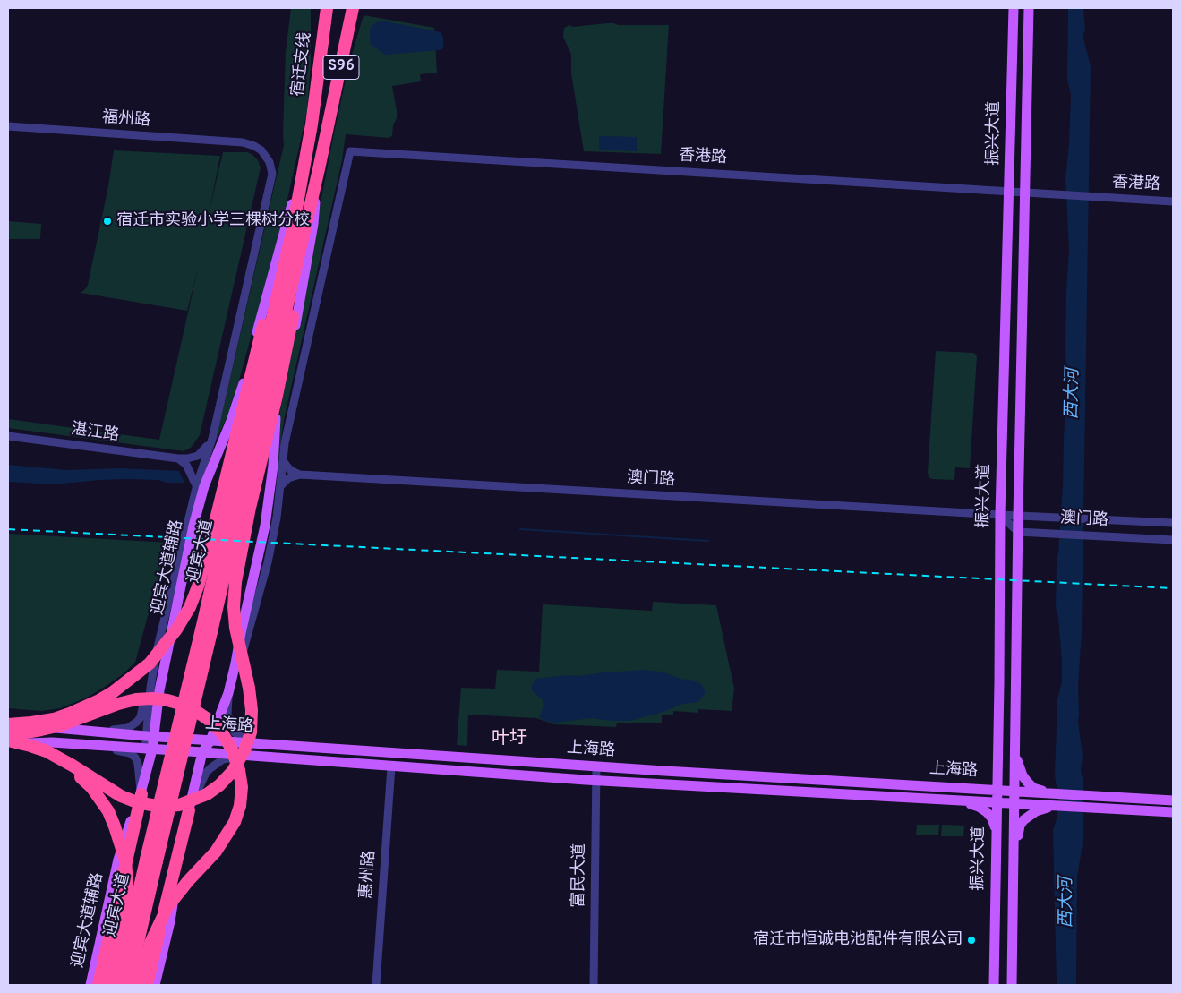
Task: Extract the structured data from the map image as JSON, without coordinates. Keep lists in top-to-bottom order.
{
  "streets": {
    "highway": ["宿迁支线", "S96", "迎宾大道"],
    "main road": ["振兴大道", "迎宾大道辅路", "上海路"],
    "street": [
      "福州路",
      "香港路",
      "湛江路",
      "澳门路",
      "惠州路",
      "富民大道"
    ]
  },
  "crossings": [
    ["宿迁支线", "迎宾大道"],
    ["福州路", "湛江路"],
    ["振兴大道", "香港路"],
    ["振兴大道", "澳门路"],
    ["振兴大道", "上海路"],
    ["迎宾大道", "迎宾大道辅路"],
    ["迎宾大道辅路", "上海路"],
    ["上海路", "惠州路"],
    ["上海路", "富民大道"]
  ],
  "districts": ["叶圩"],
  "water": ["西大河"],
  "places": ["宿迁市实验小学三棵树分校", "宿迁市恒诚电池配件有限公司"]
}
